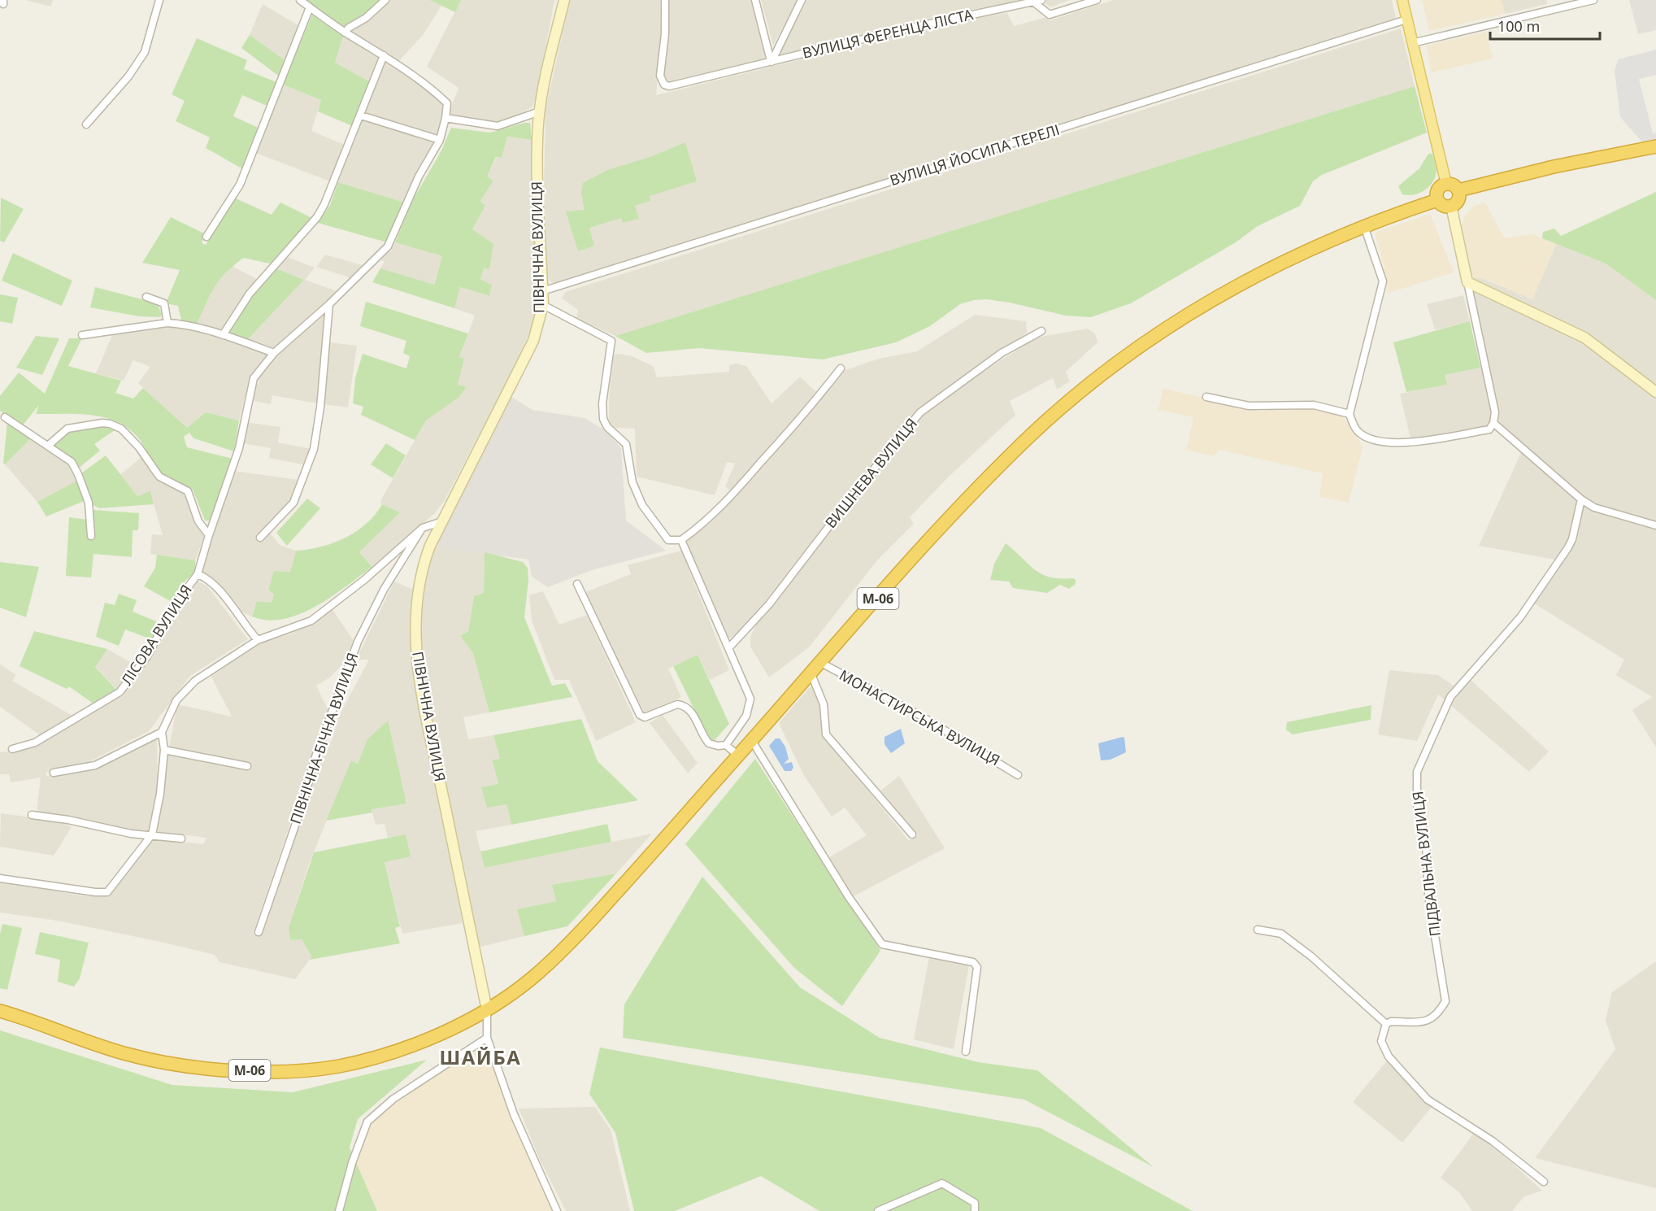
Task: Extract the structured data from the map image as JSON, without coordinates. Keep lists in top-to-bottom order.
{
  "streets": {
    "highway": ["М-06"],
    "street": [
      "ВУЛИЦЯ ФЕРЕНЦА ЛІСТА",
      "ВУЛИЦЯ ЙОСИПА ТЕРЕЛІ",
      "ПІВНІЧНА ВУЛИЦЯ",
      "ВИШНЕВА ВУЛИЦЯ",
      "ЛІСОВА ВУЛИЦЯ",
      "МОНАСТИРСЬКА ВУЛИЦЯ",
      "ПІВНІЧНА-БІЧНА ВУЛИЦЯ",
      "ПІДВАЛЬНА ВУЛИЦЯ"
    ]
  },
  "crossings": [
    ["ВУЛИЦЯ ЙОСИПА ТЕРЕЛІ", "ПІВНІЧНА ВУЛИЦЯ"],
    ["ПІВНІЧНА ВУЛИЦЯ", "М-06"],
    ["М-06", "МОНАСТИРСЬКА ВУЛИЦЯ"]
  ],
  "districts": ["ШАЙБА"],
  "scale_bar": "100 m"
}
